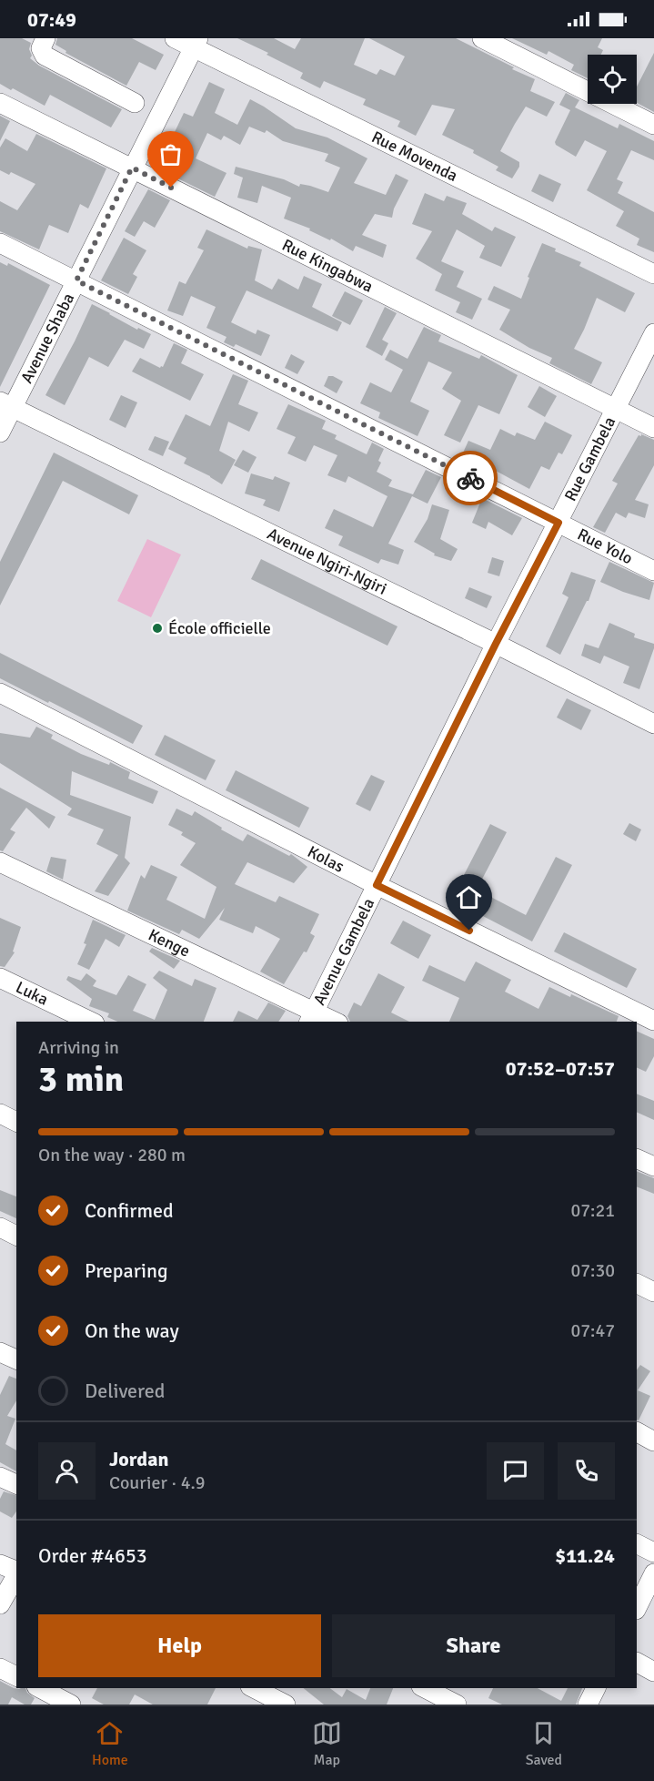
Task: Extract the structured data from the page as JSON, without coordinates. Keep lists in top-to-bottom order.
{
  "streets": {
    "street": [
      "Rue Movenda",
      "Rue Kingabwa",
      "Avenue Shaba",
      "Rue Gambela",
      "Rue Yolo",
      "Avenue Ngiri-Ngiri",
      "Kolas",
      "Kenge",
      "Avenue Gambela",
      "Luka"
    ]
  },
  "crossings": [
    ["Rue Movenda", "Avenue Shaba"],
    ["Rue Kingabwa", "Avenue Shaba"],
    ["Rue Kingabwa", "Rue Gambela"],
    ["Avenue Shaba", "Rue Yolo"],
    ["Avenue Shaba", "Avenue Ngiri-Ngiri"],
    ["Rue Gambela", "Rue Yolo"],
    ["Rue Gambela", "Avenue Ngiri-Ngiri"],
    ["Rue Gambela", "Avenue Gambela"],
    ["Avenue Ngiri-Ngiri", "Avenue Gambela"],
    ["Kolas", "Avenue Gambela"],
    ["Kenge", "Avenue Gambela"]
  ],
  "places": ["École officielle"],
  "page": {
    "status": "07:49",
    "heading": ["3 min", "Arriving in", "07:52–07:57"],
    "panel": [
      "Jordan",
      "Courier · 4.9",
      "Order #4653",
      "$11.24"
    ],
    "bar": "On the way · 280 m",
    "list": [
      ["Confirmed", "07:21"],
      ["Preparing", "07:30"],
      ["On the way", "07:47"],
      "Delivered"
    ],
    "buttons": ["Help", "Share"],
    "tabs": ["Home", "Map", "Saved"]
  }
}
